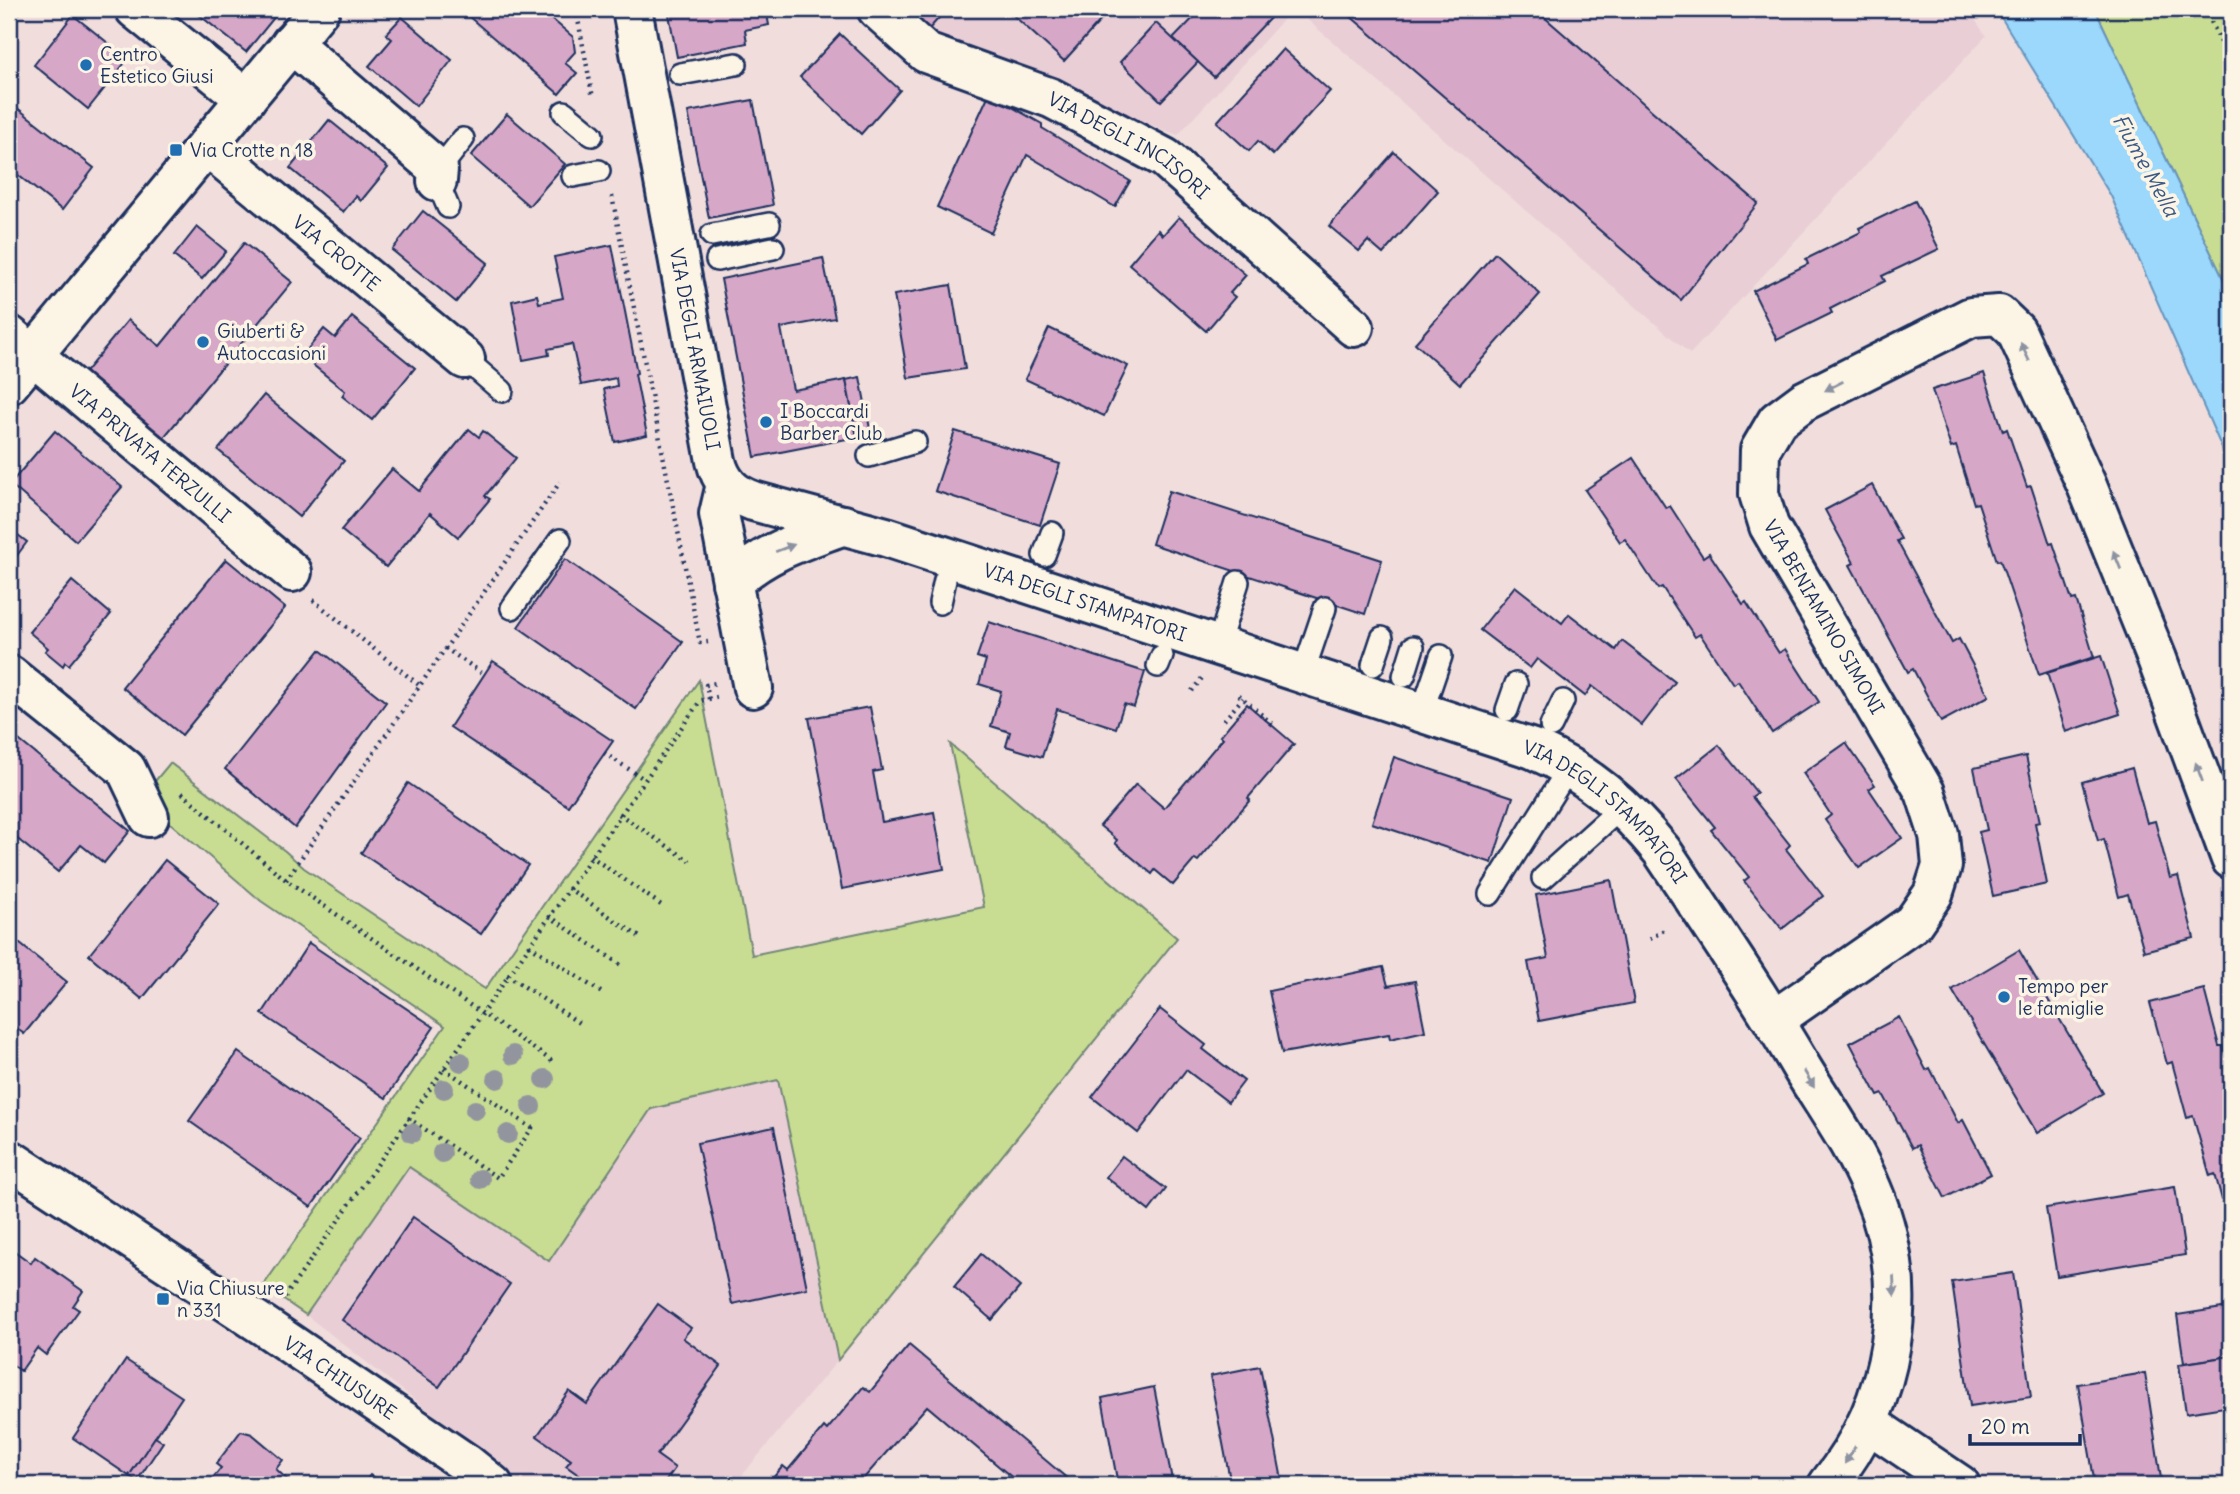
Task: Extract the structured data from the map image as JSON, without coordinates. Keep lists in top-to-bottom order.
{
  "streets": {
    "street": [
      "VIA DEGLI INCISORI",
      "VIA CROTTE",
      "VIA DEGLI ARMAIUOLI",
      "VIA PRIVATA TERZULLI",
      "VIA DEGLI STAMPATORI",
      "VIA BENIAMINO SIMONI",
      "VIA CHIUSURE"
    ]
  },
  "crossings": [
    ["VIA DEGLI ARMAIUOLI", "VIA DEGLI STAMPATORI"],
    ["VIA DEGLI STAMPATORI", "VIA BENIAMINO SIMONI"]
  ],
  "water": ["Fiume Mella"],
  "places": {
    "other": [
      "Centro Estetico Giusi",
      "Giuberti & Autoccasioni",
      "I Boccardi Barber Club",
      "Tempo per le famiglie"
    ],
    "transit": ["Via Crotte n 18", "Via Chiusure n 331"]
  },
  "scale_bar": "20 m"
}
